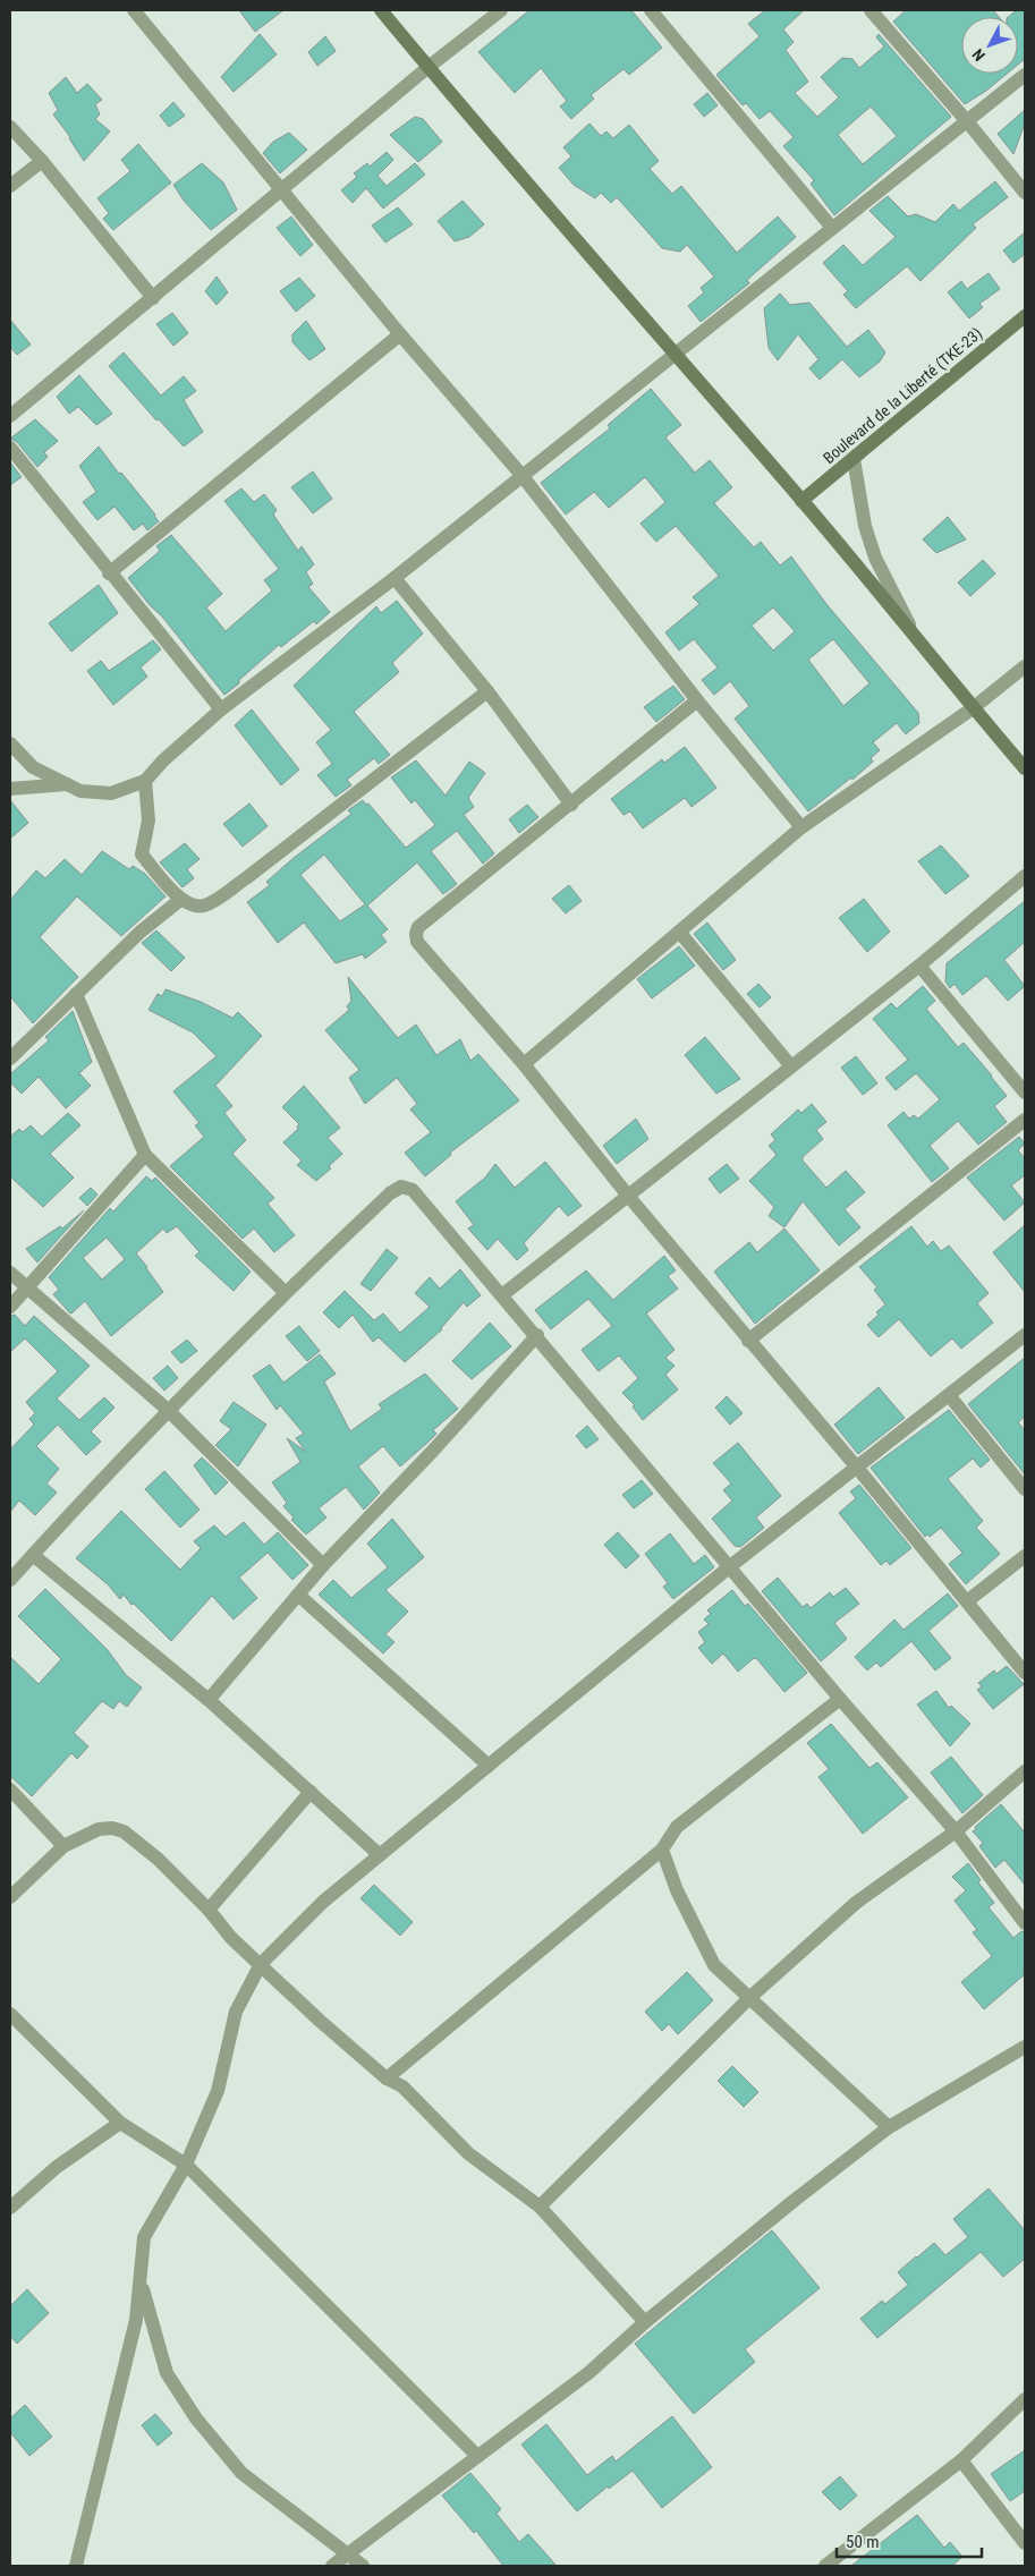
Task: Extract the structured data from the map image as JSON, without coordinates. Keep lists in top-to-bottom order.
{
  "streets": {
    "street": ["Boulevard de la Liberté (TKE-23)"]
  },
  "scale_bar": "50 m",
  "north": "bottom left"
}
